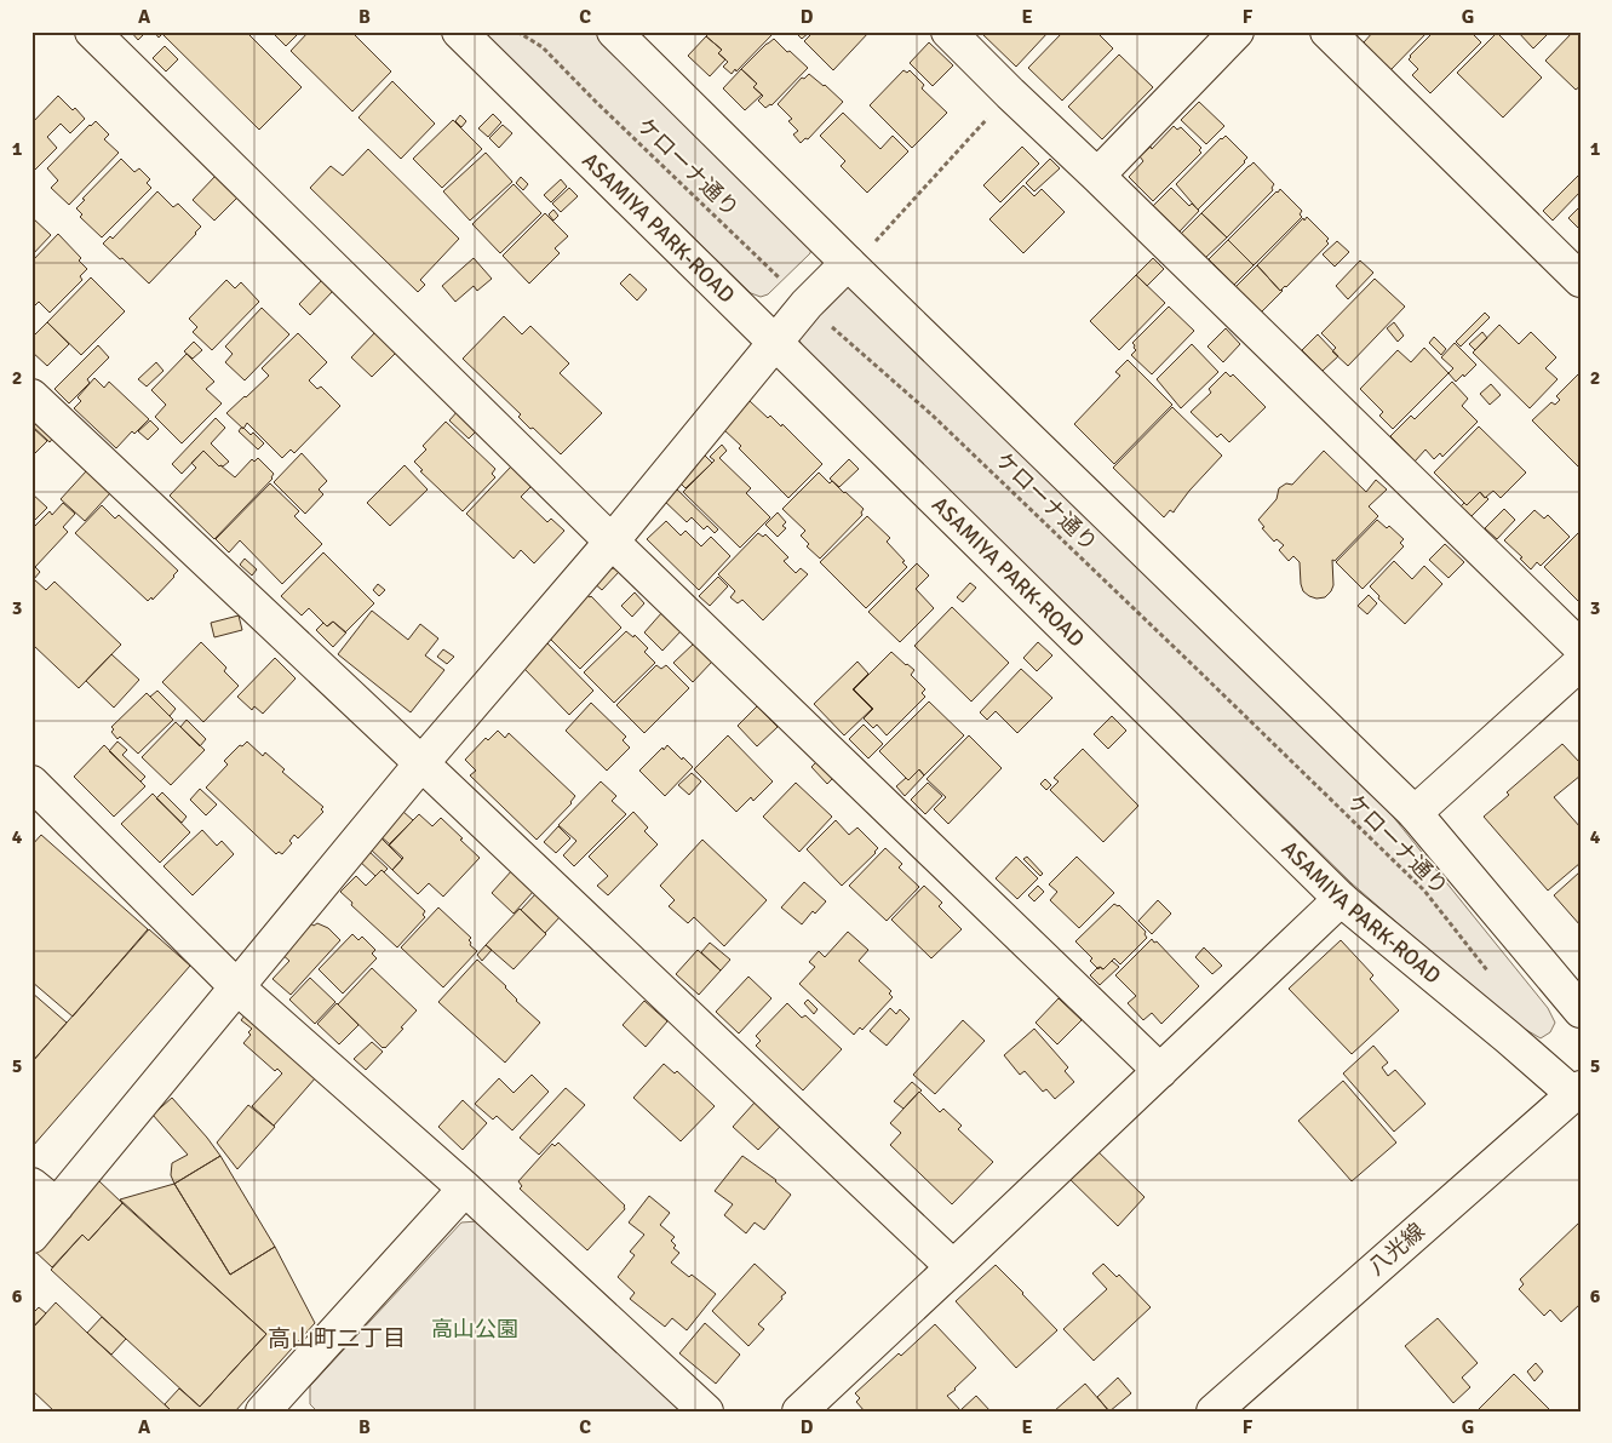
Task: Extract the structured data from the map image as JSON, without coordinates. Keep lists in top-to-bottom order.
{
  "streets": {
    "street": ["ASAMIYA PARK-ROAD", "八光線"],
    "path": ["ケローナ通り"]
  },
  "crossings": [
    ["ASAMIYA PARK-ROAD", "八光線"]
  ],
  "districts": ["高山町二丁目"],
  "parks": ["高山公園"],
  "grid": {
    "columns": [
      "A",
      "B",
      "C",
      "D",
      "E",
      "F",
      "G"
    ],
    "rows": [
      "1",
      "2",
      "3",
      "4",
      "5",
      "6"
    ]
  }
}
